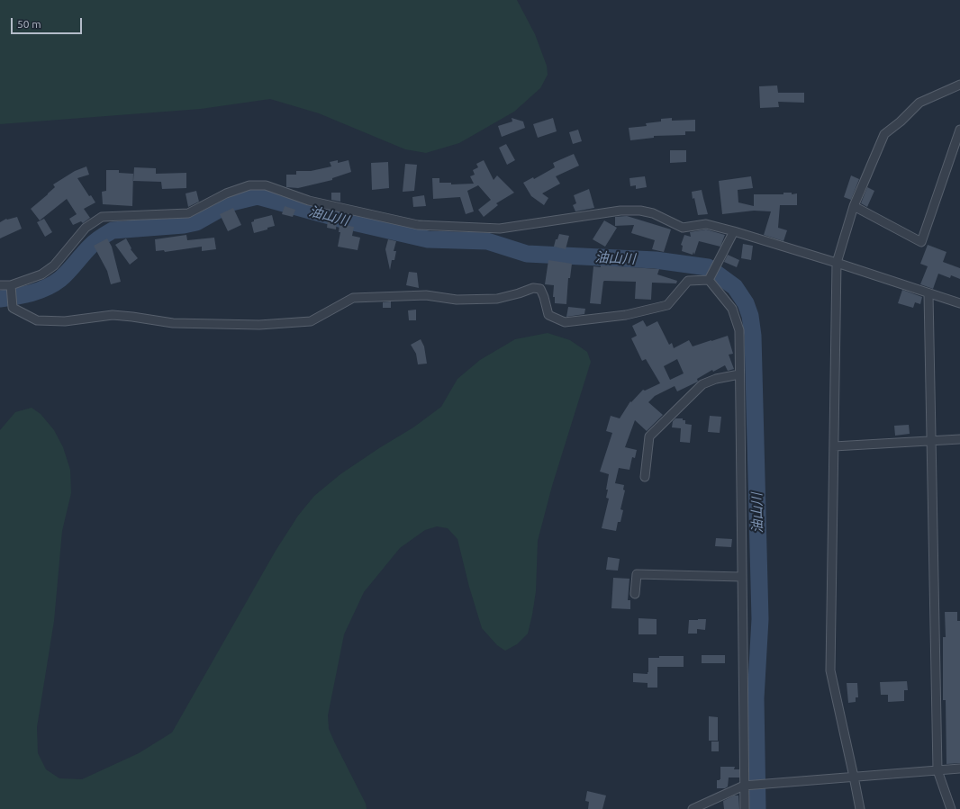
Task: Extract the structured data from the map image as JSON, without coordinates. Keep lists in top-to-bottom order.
{
  "water": ["油山川"],
  "scale_bar": "50 m"
}
